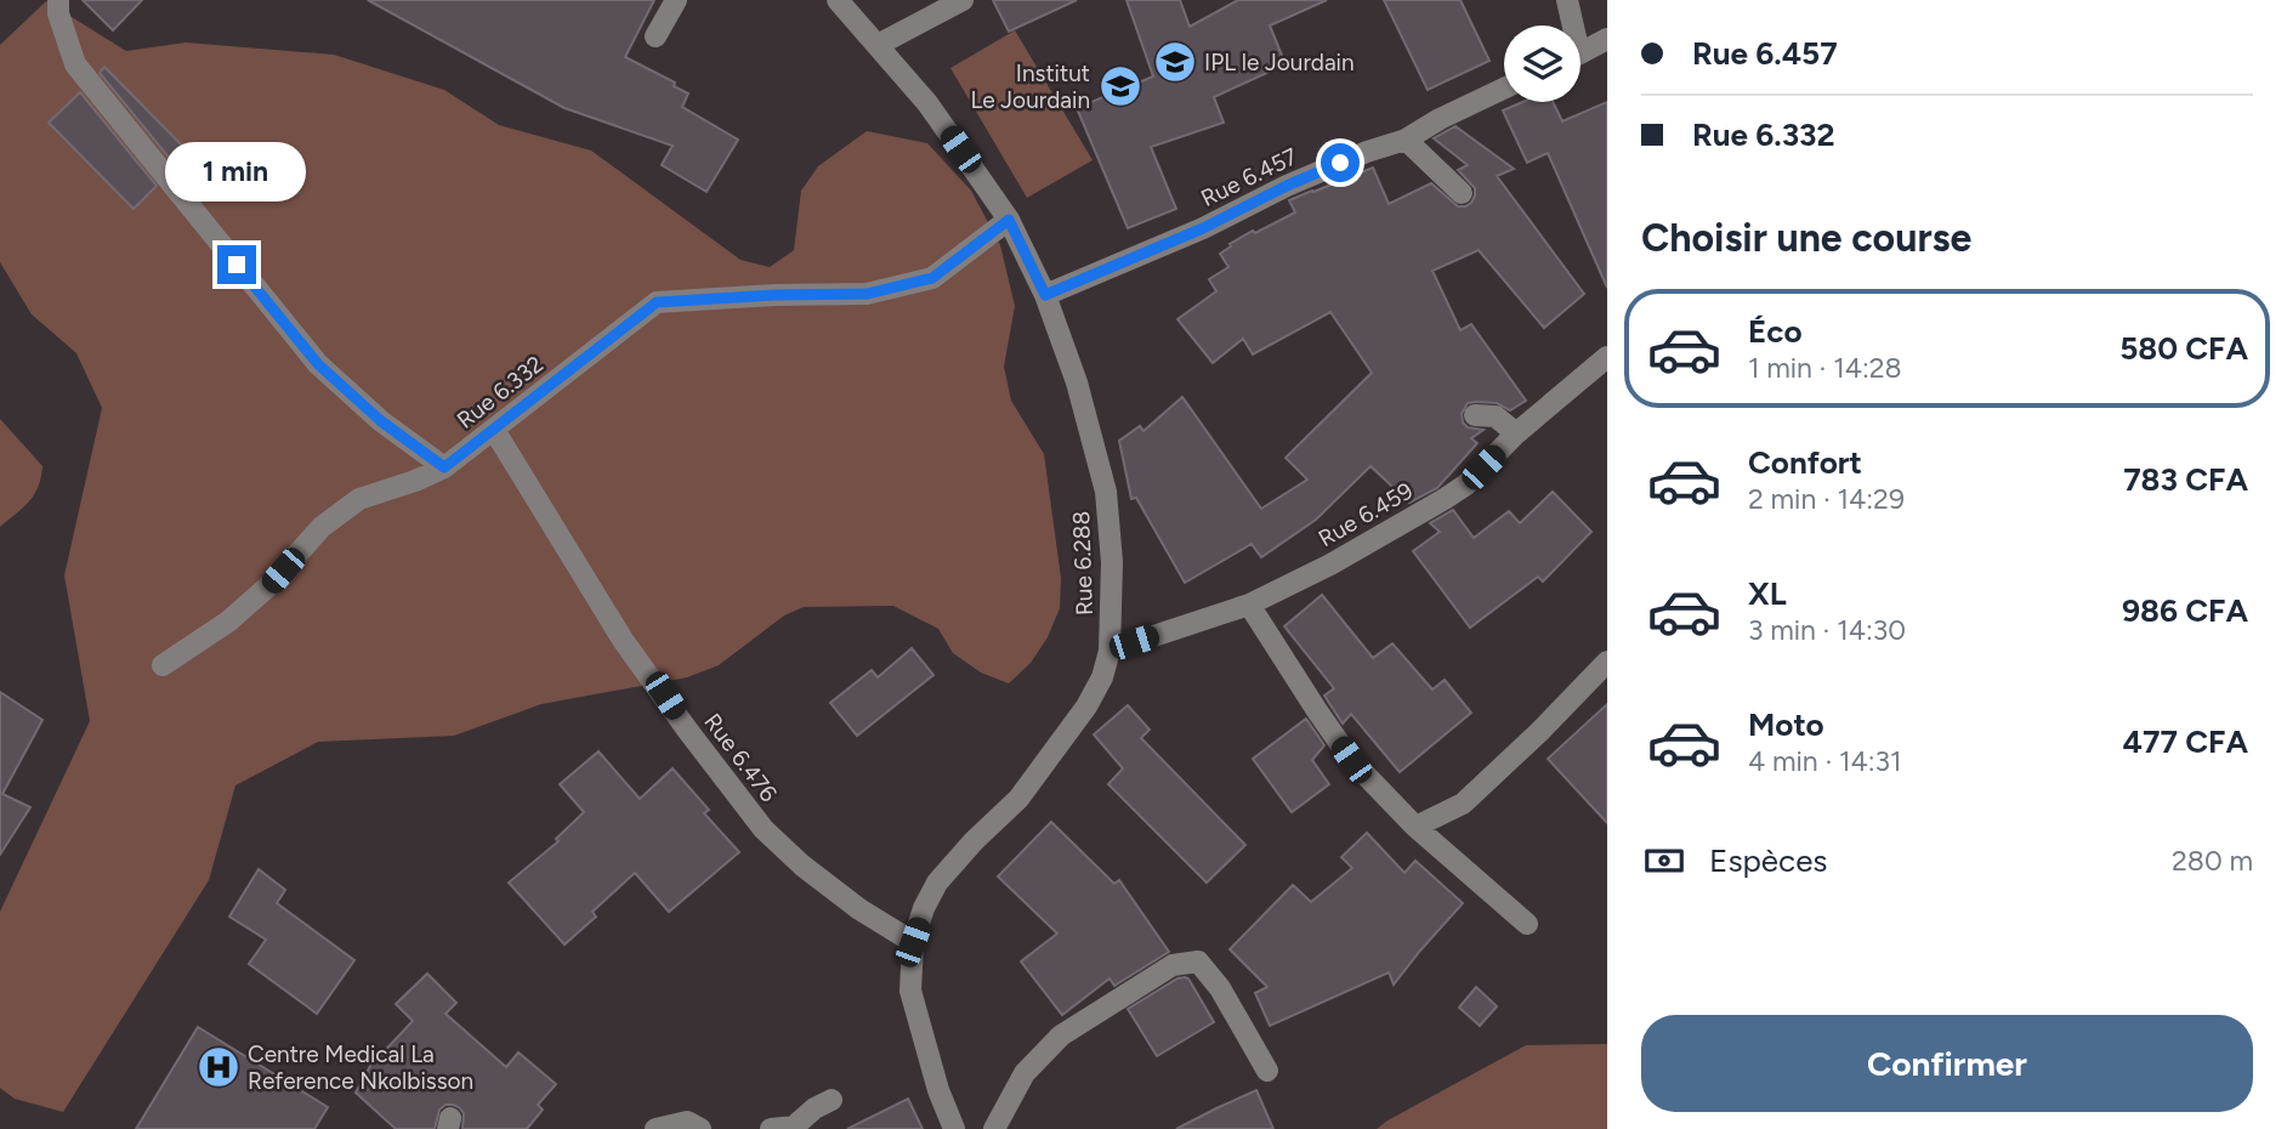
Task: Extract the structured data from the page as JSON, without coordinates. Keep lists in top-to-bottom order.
{
  "streets": {
    "street": [
      "Rue 6.457",
      "Rue 6.332",
      "Rue 6.459",
      "Rue 6.288",
      "Rue 6.476"
    ]
  },
  "crossings": [
    ["Rue 6.457", "Rue 6.288"],
    ["Rue 6.332", "Rue 6.288"],
    ["Rue 6.332", "Rue 6.476"],
    ["Rue 6.459", "Rue 6.288"],
    ["Rue 6.288", "Rue 6.476"]
  ],
  "places": {
    "school or university": ["IPL le Jourdain", "Institut Le Jourdain"],
    "hospital": ["Centre Medical La Reference Nkolbisson"]
  },
  "page": {
    "banner": ["Rue 6.457", "Rue 6.332"],
    "bubble": "1 min",
    "heading": "Choisir une course",
    "list": [
      {
        "name": "Éco",
        "note": "1 min · 14:28",
        "value": "580 CFA"
      },
      {
        "name": "Confort",
        "note": "2 min · 14:29",
        "value": "783 CFA"
      },
      {
        "name": "XL",
        "note": "3 min · 14:30",
        "value": "986 CFA"
      },
      {
        "name": "Moto",
        "note": "4 min · 14:31",
        "value": "477 CFA"
      }
    ],
    "pay": ["Espèces", "280 m"],
    "buttons": "Confirmer"
  }
}
